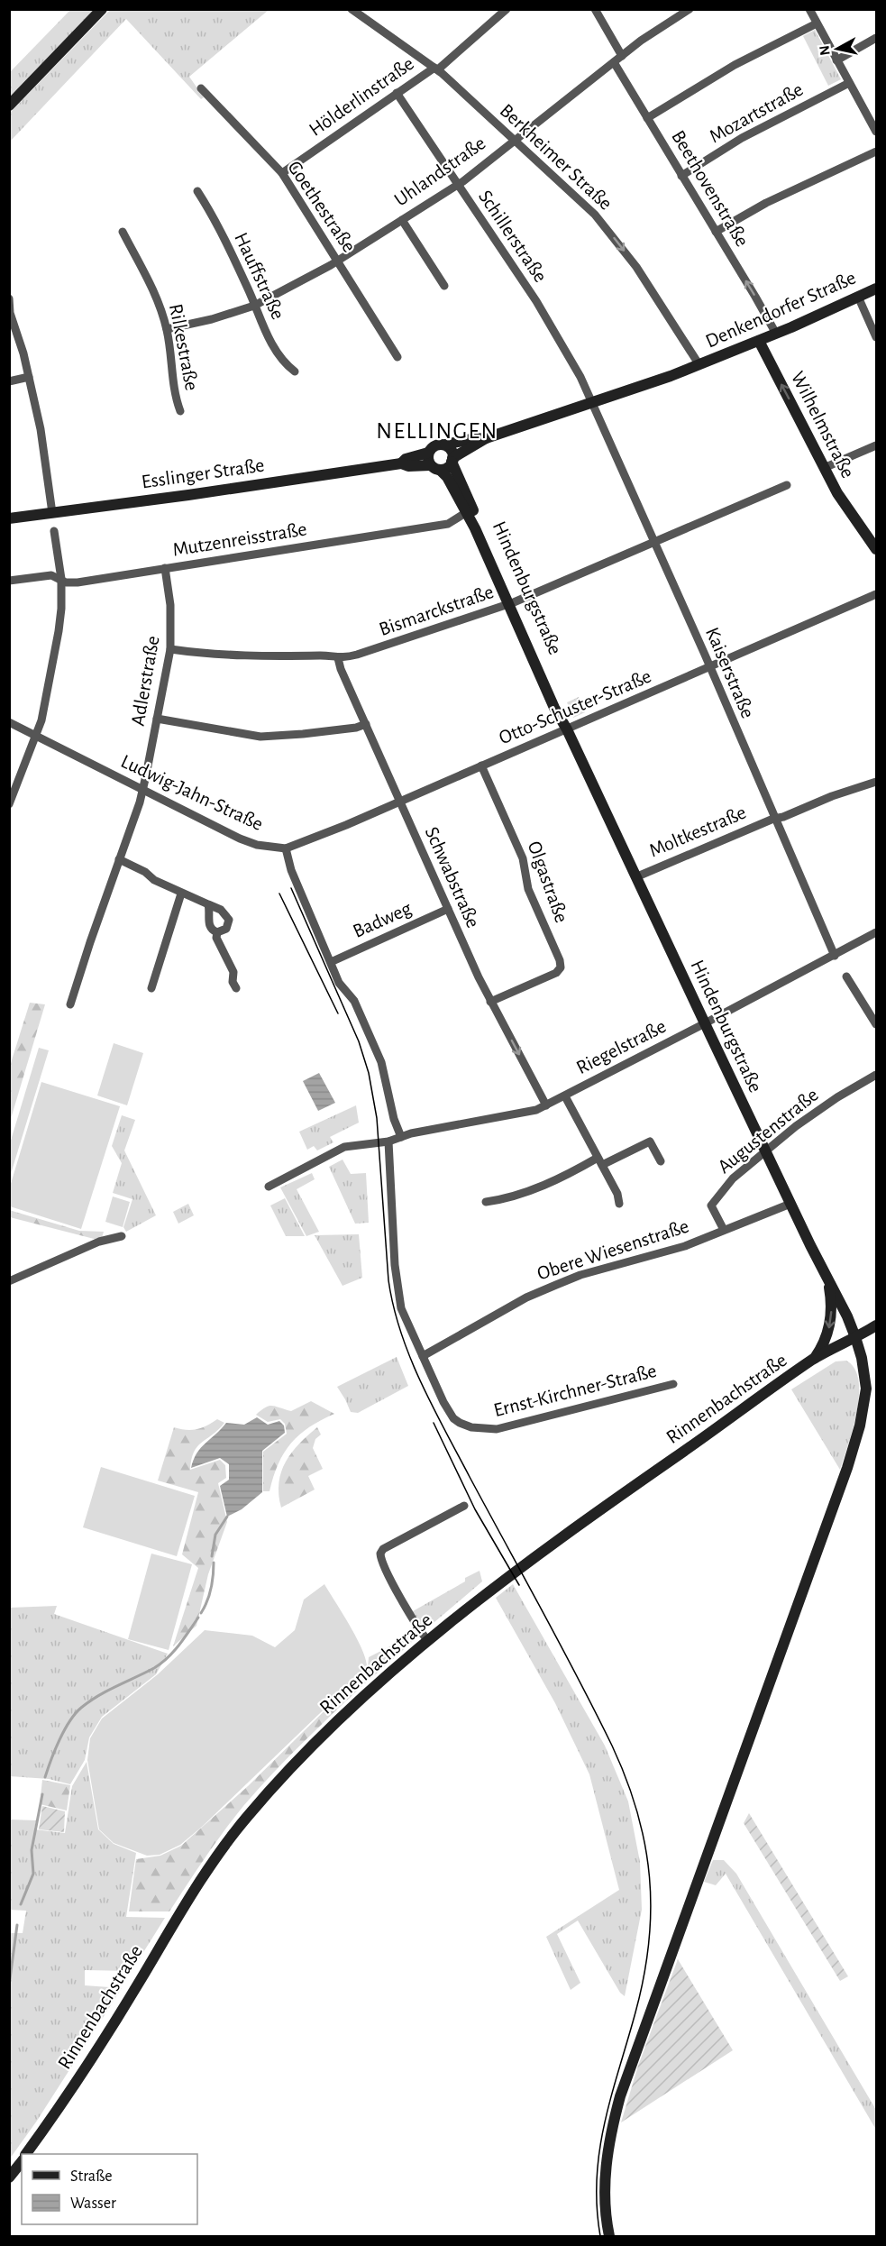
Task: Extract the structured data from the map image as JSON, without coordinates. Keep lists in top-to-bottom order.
{
  "streets": {
    "main road": [
      "Denkendorfer Straße",
      "Wilhelmstraße",
      "Esslinger Straße",
      "Hindenburgstraße",
      "Rinnenbachstraße"
    ],
    "street": [
      "Hölderlinstraße",
      "Mozartstraße",
      "Berkheimer Straße",
      "Uhlandstraße",
      "Beethovenstraße",
      "Goethestraße",
      "Schillerstraße",
      "Hauffstraße",
      "Rilkestraße",
      "Mutzenreisstraße",
      "Bismarckstraße",
      "Kaiserstraße",
      "Adlerstraße",
      "Otto-Schuster-Straße",
      "Ludwig-Jahn-Straße",
      "Moltkestraße",
      "Schwabstraße",
      "Olgastraße",
      "Badweg",
      "Riegelstraße",
      "Augustenstraße",
      "Obere Wiesenstraße",
      "Ernst-Kirchner-Straße"
    ]
  },
  "crossings": [
    ["Hölderlinstraße", "Berkheimer Straße"],
    ["Hölderlinstraße", "Goethestraße"],
    ["Hölderlinstraße", "Schillerstraße"],
    ["Mozartstraße", "Beethovenstraße"],
    ["Berkheimer Straße", "Uhlandstraße"],
    ["Berkheimer Straße", "Denkendorfer Straße"],
    ["Berkheimer Straße", "Esslinger Straße"],
    ["Uhlandstraße", "Beethovenstraße"],
    ["Uhlandstraße", "Goethestraße"],
    ["Uhlandstraße", "Schillerstraße"],
    ["Uhlandstraße", "Hauffstraße"],
    ["Uhlandstraße", "Rilkestraße"],
    ["Beethovenstraße", "Denkendorfer Straße"],
    ["Schillerstraße", "Esslinger Straße"],
    ["Schillerstraße", "Kaiserstraße"],
    ["Denkendorfer Straße", "Wilhelmstraße"],
    ["Denkendorfer Straße", "Esslinger Straße"],
    ["Esslinger Straße", "Hindenburgstraße"],
    ["Esslinger Straße", "Kaiserstraße"],
    ["Mutzenreisstraße", "Hindenburgstraße"],
    ["Mutzenreisstraße", "Adlerstraße"],
    ["Hindenburgstraße", "Bismarckstraße"],
    ["Hindenburgstraße", "Otto-Schuster-Straße"],
    ["Hindenburgstraße", "Moltkestraße"],
    ["Hindenburgstraße", "Riegelstraße"],
    ["Hindenburgstraße", "Augustenstraße"],
    ["Hindenburgstraße", "Obere Wiesenstraße"],
    ["Hindenburgstraße", "Rinnenbachstraße"],
    ["Bismarckstraße", "Kaiserstraße"],
    ["Bismarckstraße", "Adlerstraße"],
    ["Bismarckstraße", "Schwabstraße"],
    ["Kaiserstraße", "Otto-Schuster-Straße"],
    ["Kaiserstraße", "Moltkestraße"],
    ["Kaiserstraße", "Riegelstraße"],
    ["Adlerstraße", "Ludwig-Jahn-Straße"],
    ["Otto-Schuster-Straße", "Ludwig-Jahn-Straße"],
    ["Otto-Schuster-Straße", "Schwabstraße"],
    ["Otto-Schuster-Straße", "Olgastraße"],
    ["Schwabstraße", "Olgastraße"],
    ["Schwabstraße", "Badweg"],
    ["Schwabstraße", "Riegelstraße"],
    ["Riegelstraße", "Ernst-Kirchner-Straße"],
    ["Augustenstraße", "Obere Wiesenstraße"],
    ["Obere Wiesenstraße", "Ernst-Kirchner-Straße"]
  ],
  "one_way": ["Berkheimer Straße", "Beethovenstraße", "Wilhelmstraße"],
  "districts": ["NELLINGEN"],
  "legend": ["Straße", "Wasser"],
  "north": "left"
}
